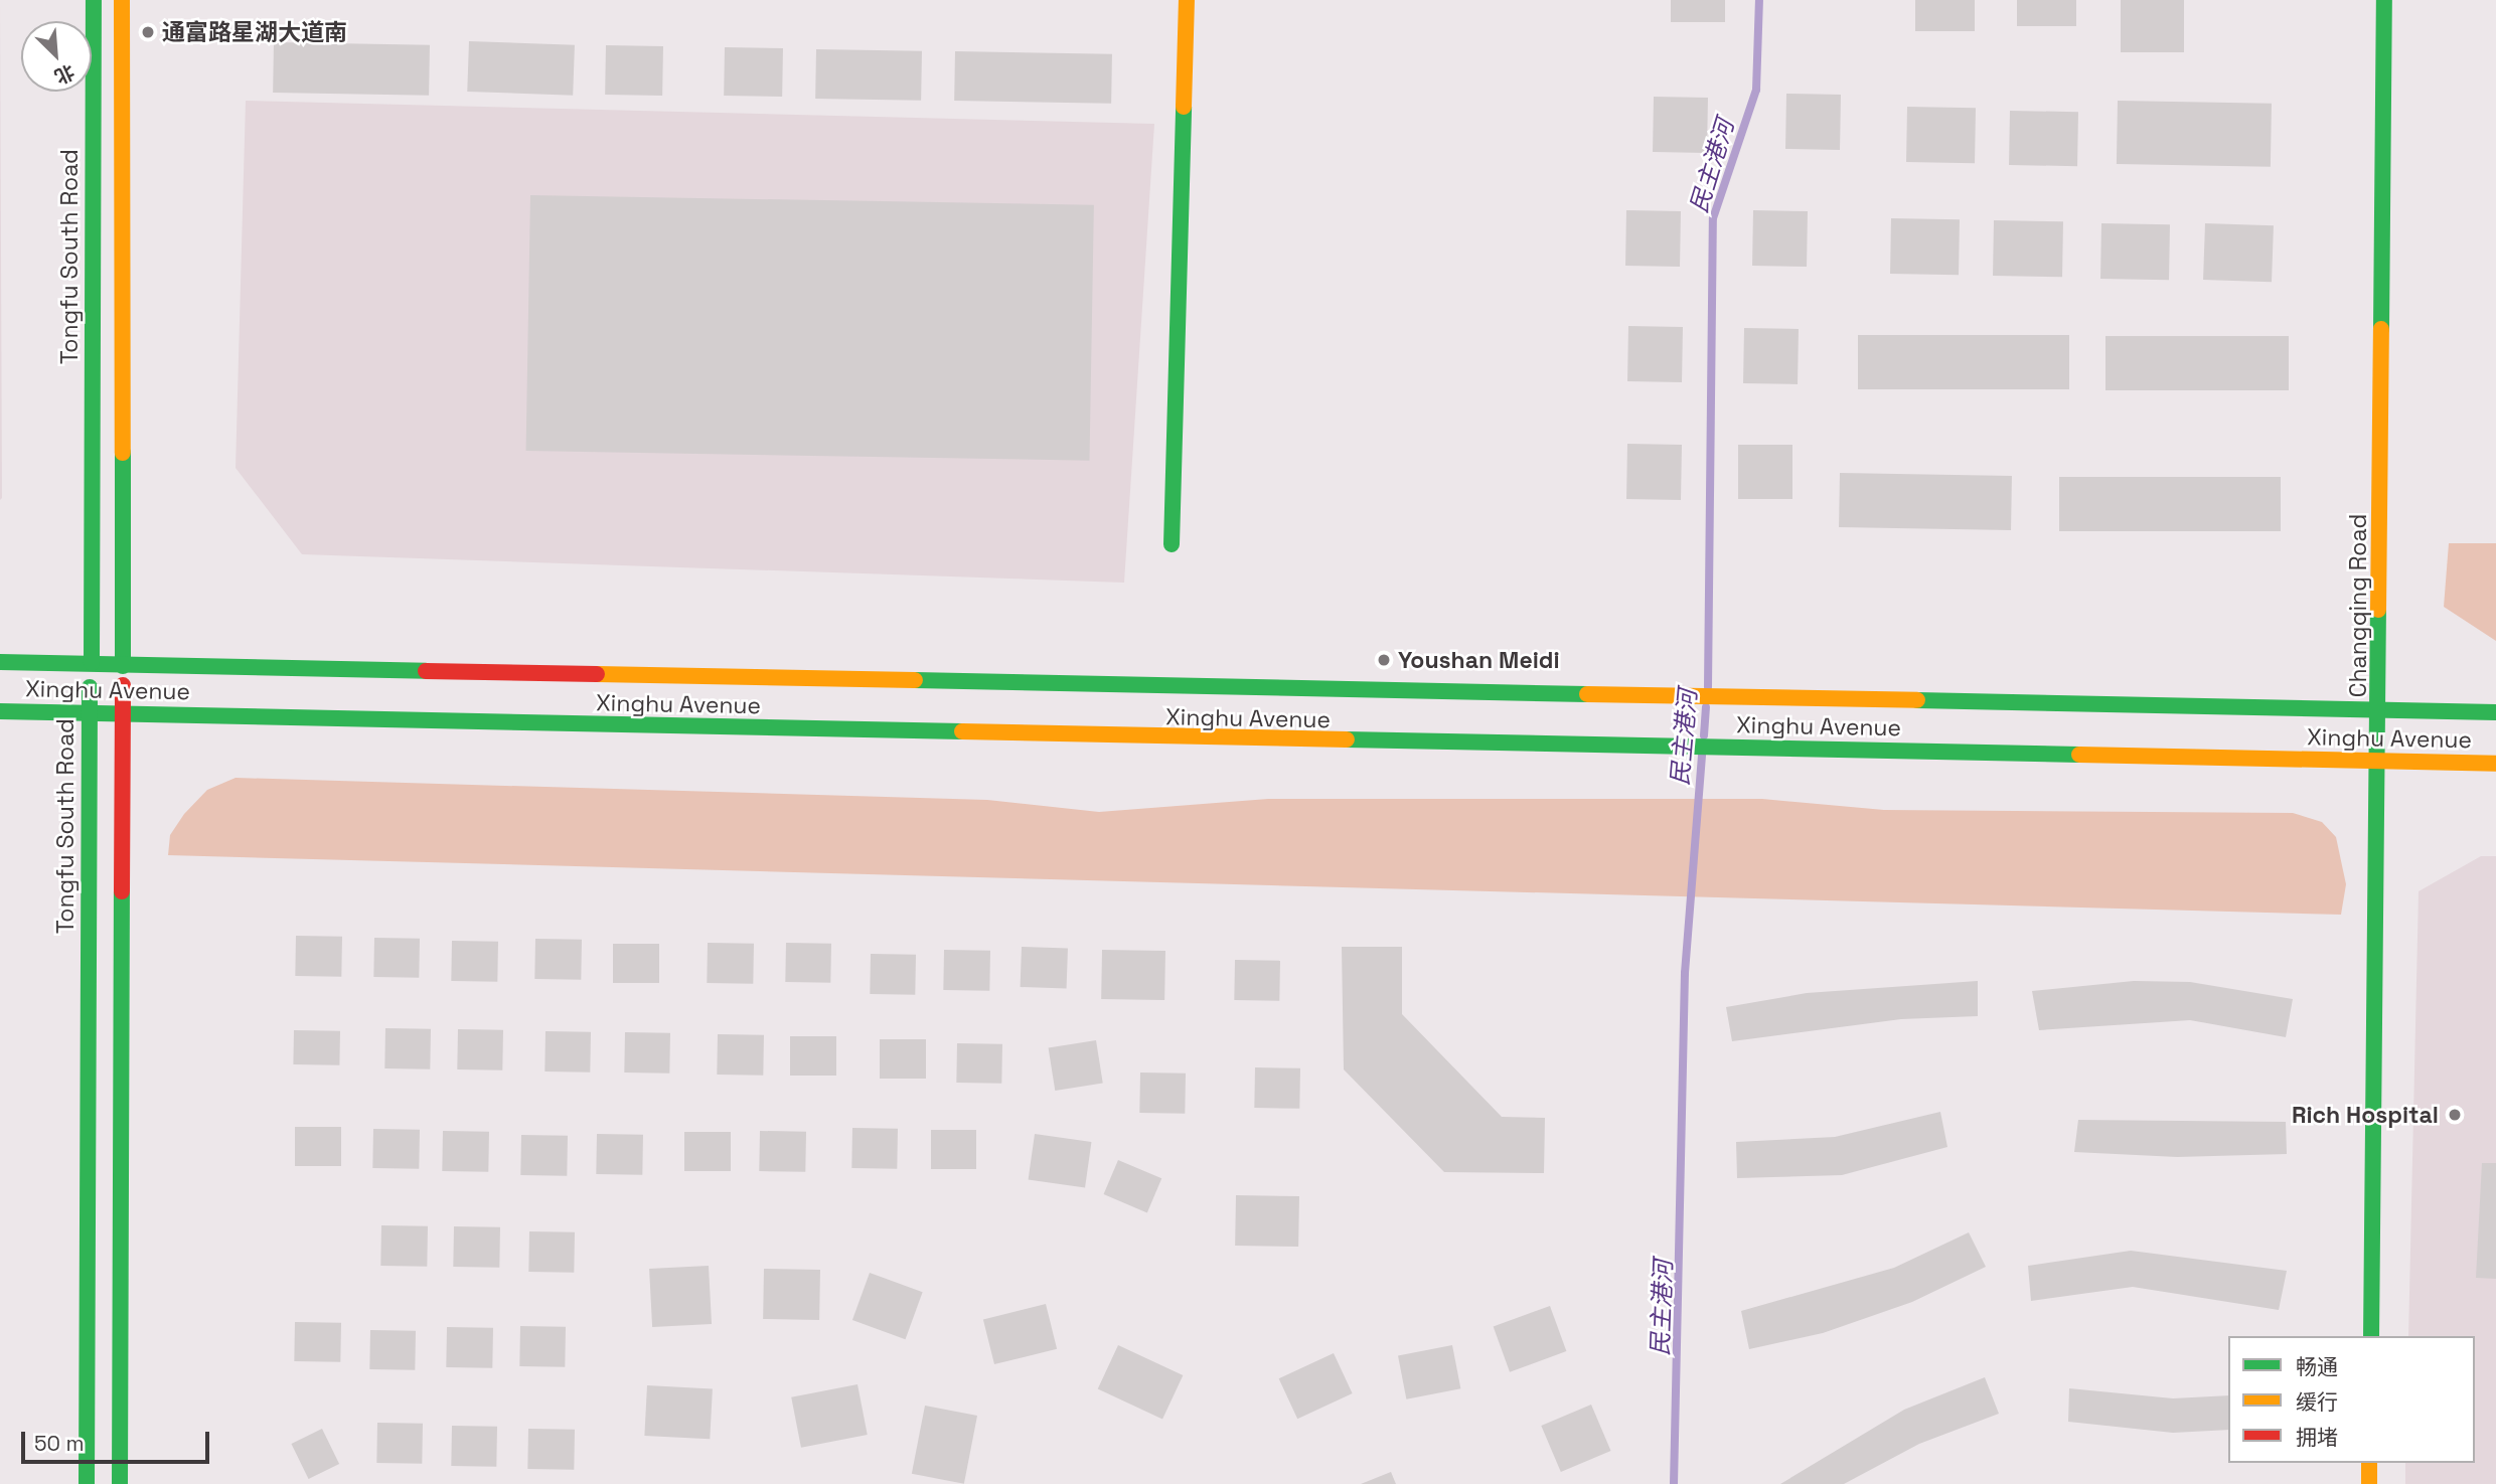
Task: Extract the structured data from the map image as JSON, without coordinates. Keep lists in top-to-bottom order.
{
  "streets": {
    "main road": ["Tongfu South Road", "Changqing Road", "Xinghu Avenue"]
  },
  "crossings": [
    ["Tongfu South Road", "Xinghu Avenue"],
    ["Changqing Road", "Xinghu Avenue"]
  ],
  "water": ["民主港河"],
  "places": ["通富路星湖大道南", "Youshan Meidi", "Rich Hospital"],
  "legend": ["畅通", "缓行", "拥堵"],
  "scale_bar": "50 m",
  "north": "bottom right"
}
